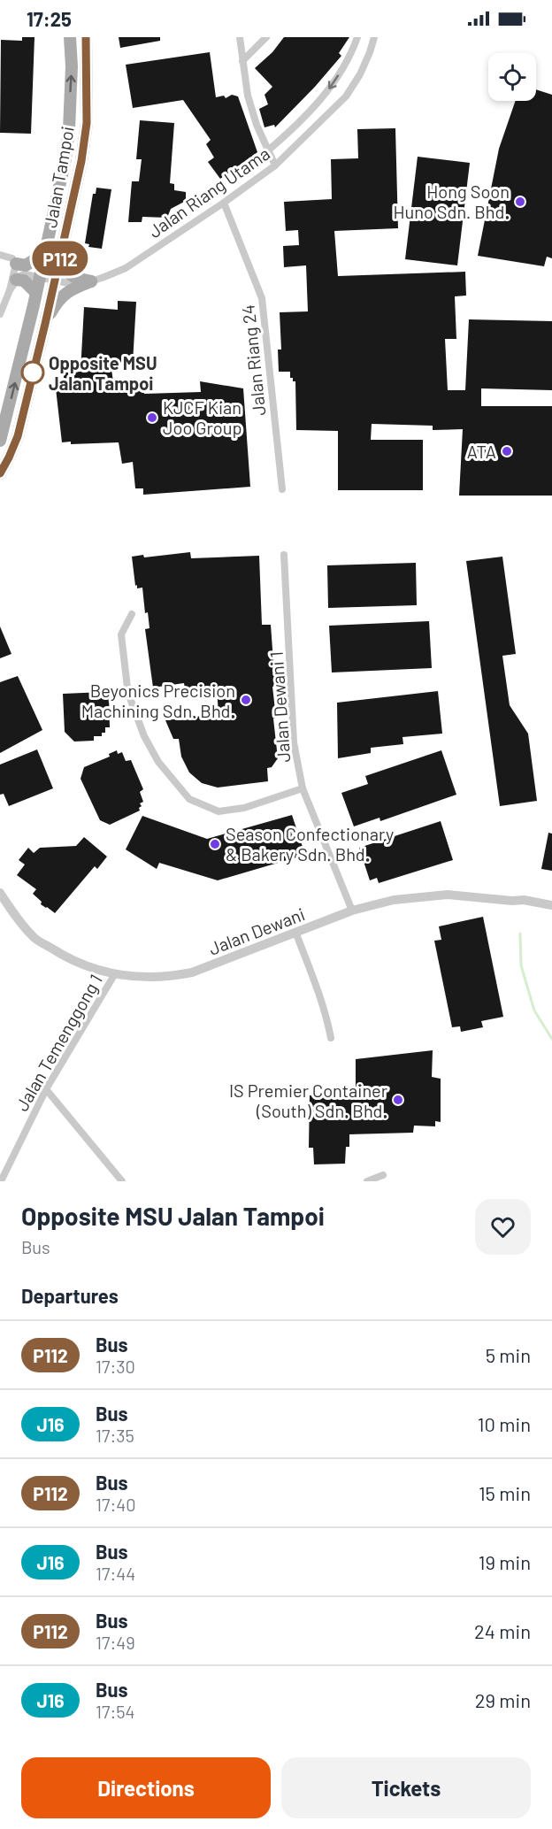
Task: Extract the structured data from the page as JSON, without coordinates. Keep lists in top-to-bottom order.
{
  "streets": {
    "main road": ["Jalan Tampoi"],
    "street": [
      "Jalan Riang Utama",
      "Jalan Riang 24",
      "Jalan Dewani 1",
      "Jalan Dewani",
      "Jalan Temenggong 1"
    ]
  },
  "crossings": [
    ["Jalan Tampoi", "Jalan Riang Utama"],
    ["Jalan Riang Utama", "Jalan Riang 24"],
    ["Jalan Dewani 1", "Jalan Dewani"],
    ["Jalan Dewani", "Jalan Temenggong 1"]
  ],
  "places": [
    "Hong Soon Huno Sdn. Bhd.",
    "Opposite MSU Jalan Tampoi",
    "KJCF Kian Joo Group",
    "ATA",
    "Beyonics Precision Machining Sdn. Bhd.",
    "Season Confectionary & Bakery Sdn. Bhd.",
    "IS Premier Container (South) Sdn. Bhd."
  ],
  "lines": ["bus line P112"],
  "page": {
    "status": "17:25",
    "on_map": "P112",
    "heading": [
      ["Opposite MSU Jalan Tampoi", "Bus"],
      "Departures"
    ],
    "list": [
      {
        "mark": "P112",
        "name": "Bus",
        "note": "17:30",
        "value": "5 min"
      },
      {
        "mark": "J16",
        "name": "Bus",
        "note": "17:35",
        "value": "10 min"
      },
      {
        "mark": "P112",
        "name": "Bus",
        "note": "17:40",
        "value": "15 min"
      },
      {
        "mark": "J16",
        "name": "Bus",
        "note": "17:44",
        "value": "19 min"
      },
      {
        "mark": "P112",
        "name": "Bus",
        "note": "17:49",
        "value": "24 min"
      },
      {
        "mark": "J16",
        "name": "Bus",
        "note": "17:54",
        "value": "29 min"
      }
    ],
    "buttons": ["Directions", "Tickets"]
  }
}
